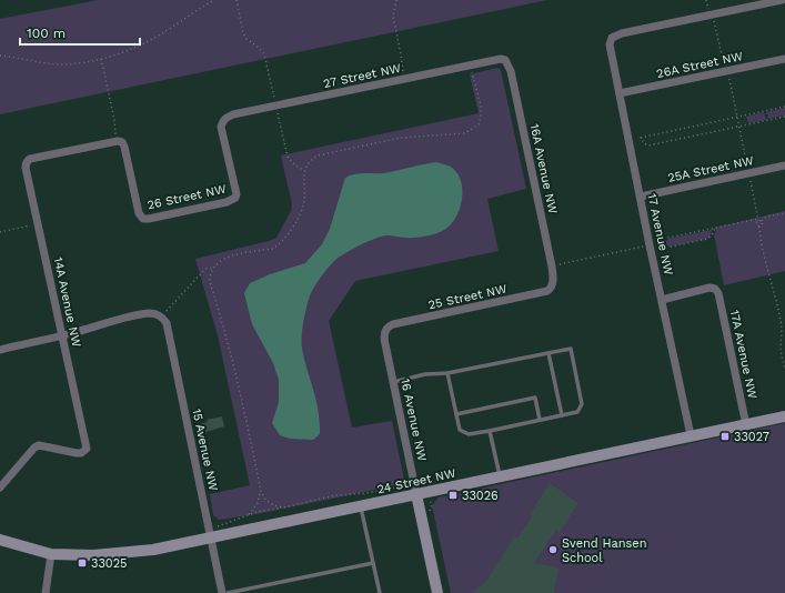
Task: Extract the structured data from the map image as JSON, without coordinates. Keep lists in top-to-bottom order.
{
  "streets": {
    "street": [
      "26A Street NW",
      "27 Street NW",
      "16A Avenue NW",
      "25A Street NW",
      "26 Street NW",
      "17 Avenue NW",
      "25 Street NW",
      "14A Avenue NW",
      "17A Avenue NW",
      "16 Avenue NW",
      "15 Avenue NW",
      "24 Street NW"
    ]
  },
  "crossings": [
    ["26A Street NW", "17 Avenue NW"],
    ["27 Street NW", "16A Avenue NW"],
    ["27 Street NW", "26 Street NW"],
    ["16A Avenue NW", "25 Street NW"],
    ["25A Street NW", "17 Avenue NW"],
    ["26 Street NW", "14A Avenue NW"],
    ["17 Avenue NW", "17A Avenue NW"],
    ["17 Avenue NW", "24 Street NW"],
    ["25 Street NW", "16 Avenue NW"],
    ["17A Avenue NW", "24 Street NW"],
    ["16 Avenue NW", "24 Street NW"],
    ["15 Avenue NW", "24 Street NW"]
  ],
  "places": {
    "transit": ["33027", "33026", "33025"],
    "other": ["Svend Hansen School"]
  },
  "scale_bar": "100 m"
}
